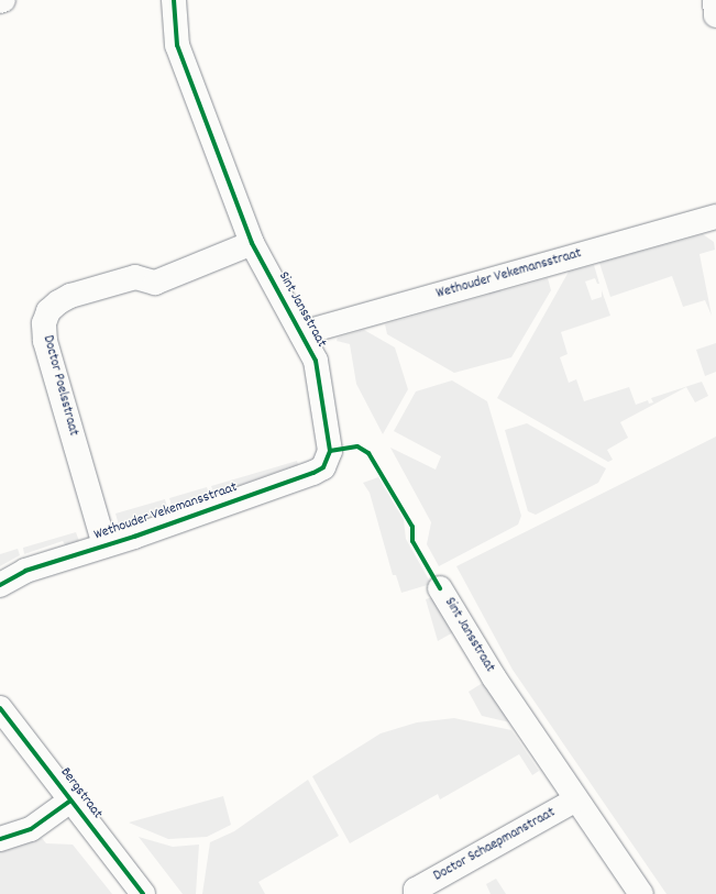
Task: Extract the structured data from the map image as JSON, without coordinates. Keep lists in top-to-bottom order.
{
  "streets": {
    "street": [
      "Wethouder Vekemansstraat",
      "Sint Jansstraat",
      "Doctor Poelsstraat",
      "Bergstraat",
      "Doctor Schaepmanstraat"
    ]
  },
  "crossings": [
    ["Wethouder Vekemansstraat", "Sint Jansstraat"],
    ["Wethouder Vekemansstraat", "Doctor Poelsstraat"],
    ["Sint Jansstraat", "Doctor Poelsstraat"],
    ["Sint Jansstraat", "Doctor Schaepmanstraat"]
  ]
}
